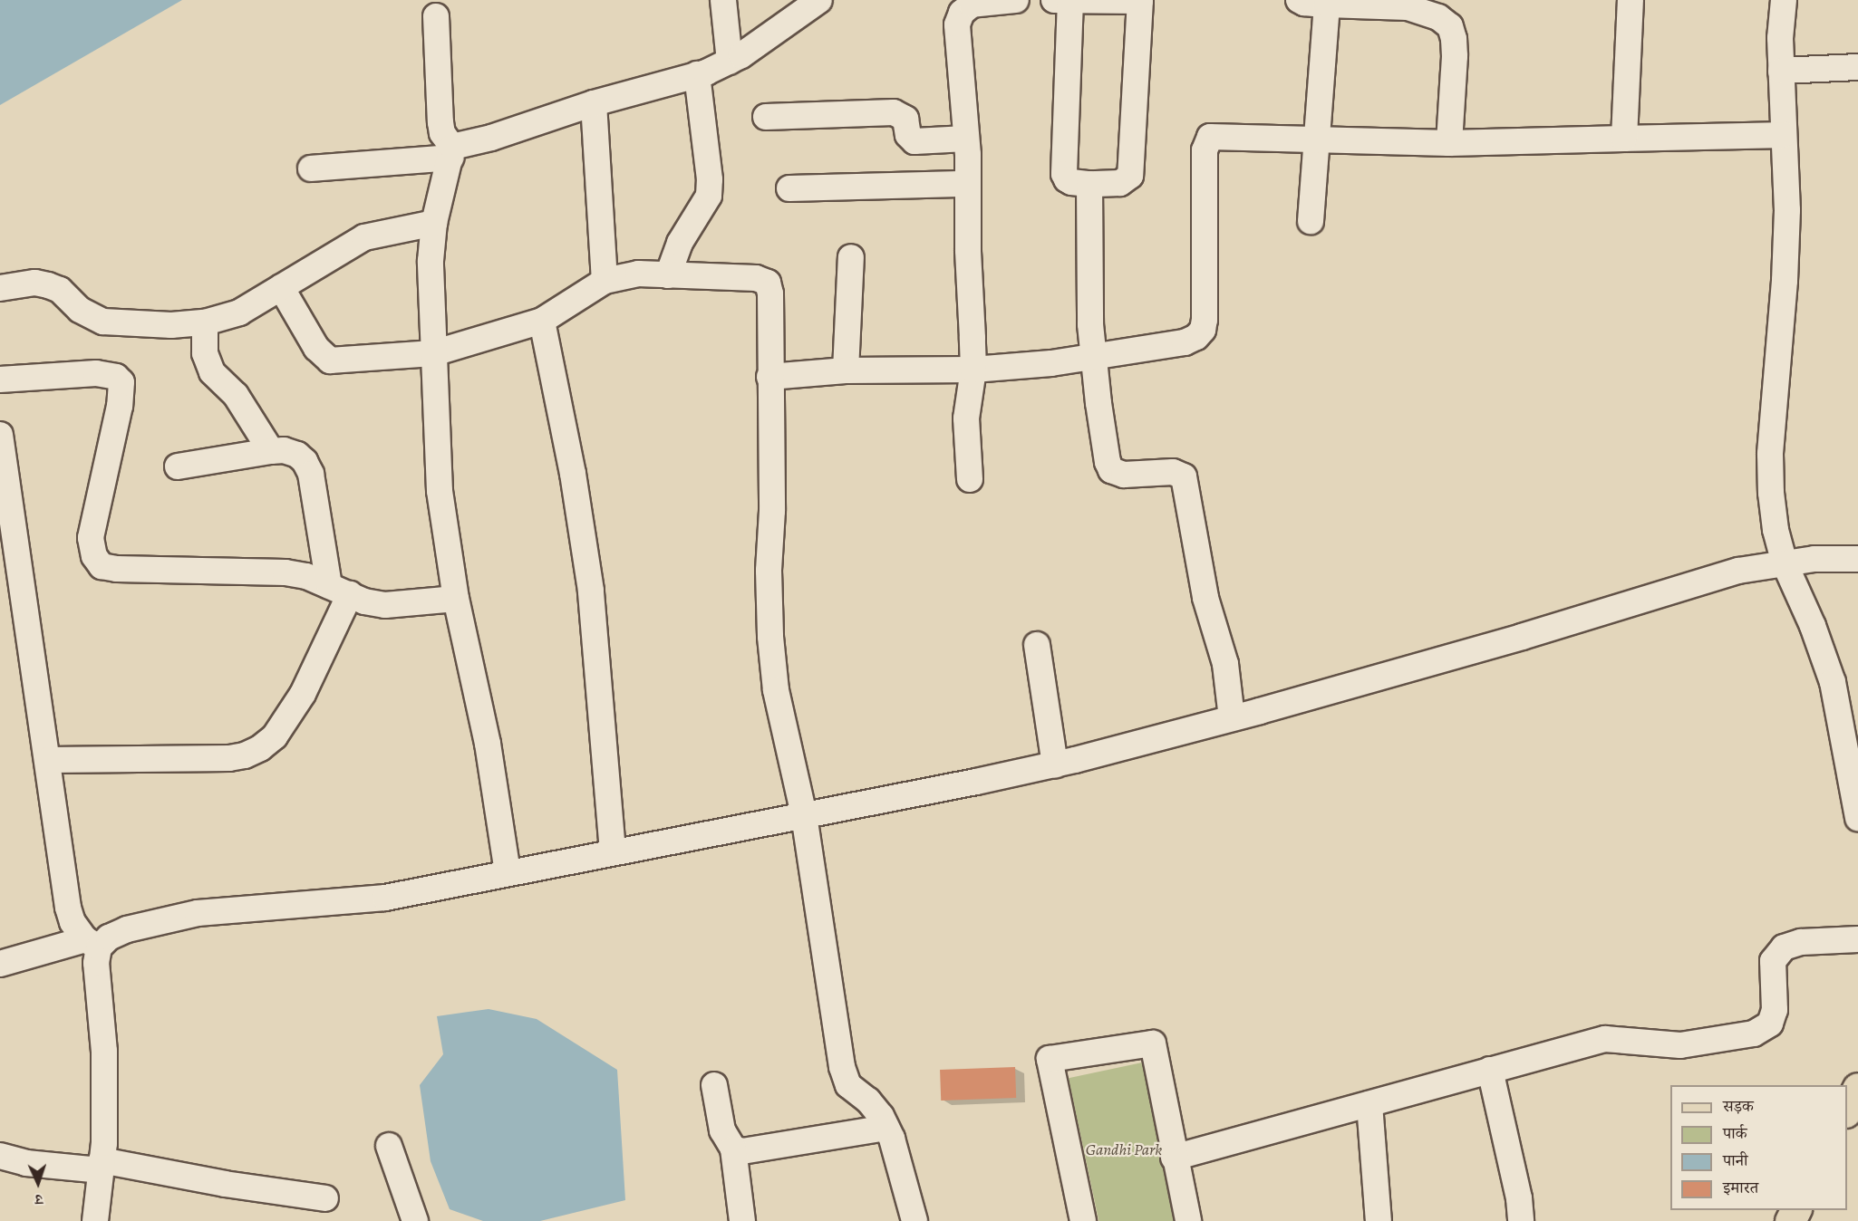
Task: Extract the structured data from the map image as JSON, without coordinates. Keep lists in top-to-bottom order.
{
  "parks": ["Gandhi Park"],
  "legend": [
    "सड़क",
    "पार्क",
    "पानी",
    "इमारत"
  ],
  "north": "bottom"
}
